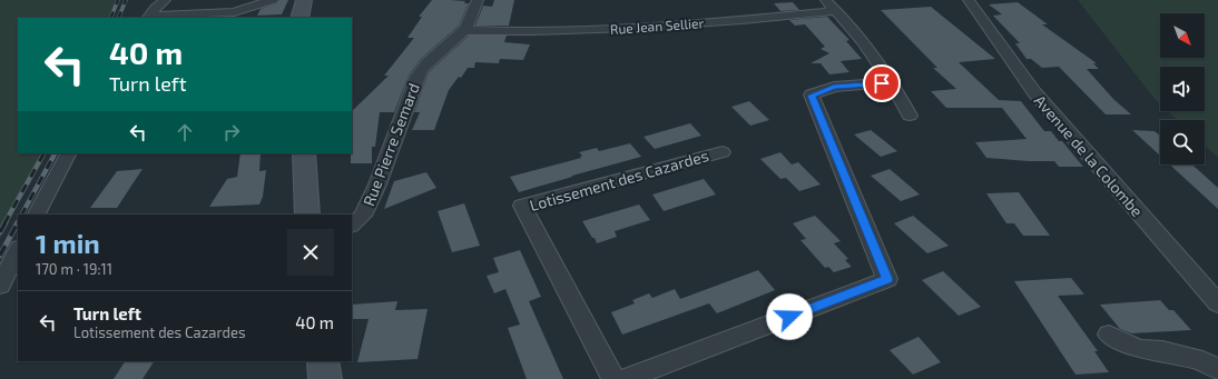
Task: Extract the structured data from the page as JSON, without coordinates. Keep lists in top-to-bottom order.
{
  "streets": {
    "street": [
      "Rue Jean Sellier",
      "Rue Pierre Semard",
      "Avenue de la Colombe",
      "Lotissement des Cazardes"
    ]
  },
  "crossings": [
    ["Rue Jean Sellier", "Rue Pierre Semard"]
  ],
  "north": "bottom right",
  "page": {
    "turn": ["40 m", "Turn left"],
    "heading": ["1 min", "170 m · 19:11"],
    "list": [
      {
        "name": "Turn left",
        "note": "Lotissement des Cazardes",
        "value": "40 m"
      }
    ]
  }
}
